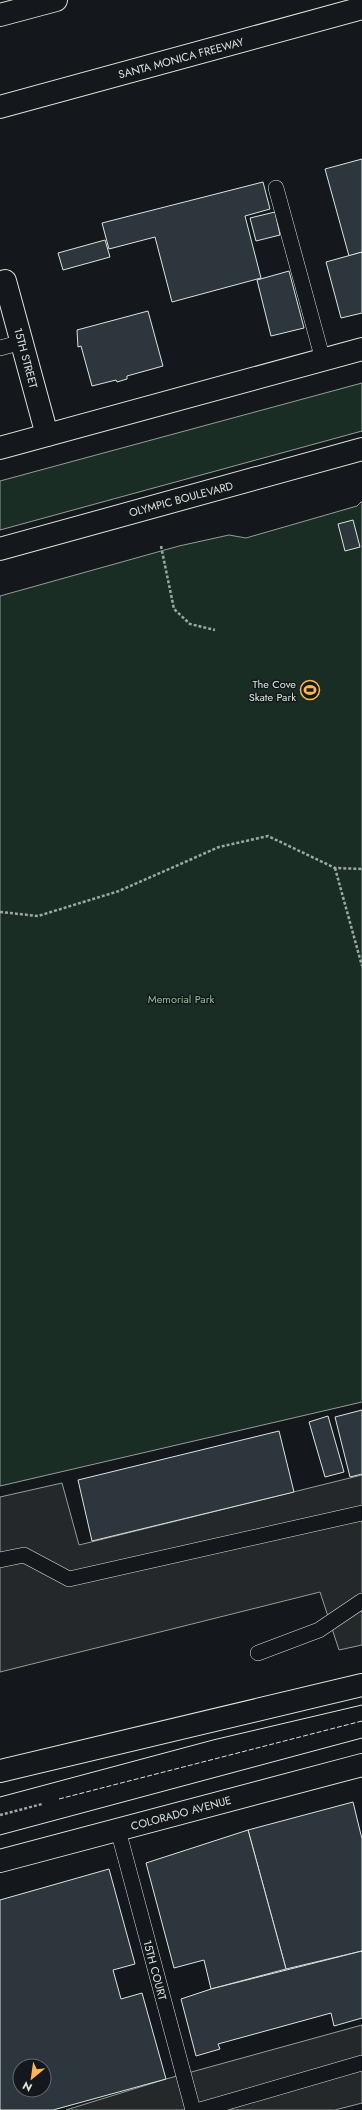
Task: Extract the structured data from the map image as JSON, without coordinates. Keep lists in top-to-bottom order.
{
  "streets": {
    "main road": [
      "SANTA MONICA FREEWAY",
      "15TH STREET",
      "OLYMPIC BOULEVARD",
      "COLORADO AVENUE"
    ],
    "lane": ["15TH COURT"]
  },
  "crossings": [
    ["COLORADO AVENUE", "15TH COURT"]
  ],
  "parks": ["Memorial Park"],
  "places": {
    "sports": ["The Cove Skate Park"]
  },
  "north": "bottom left"
}
